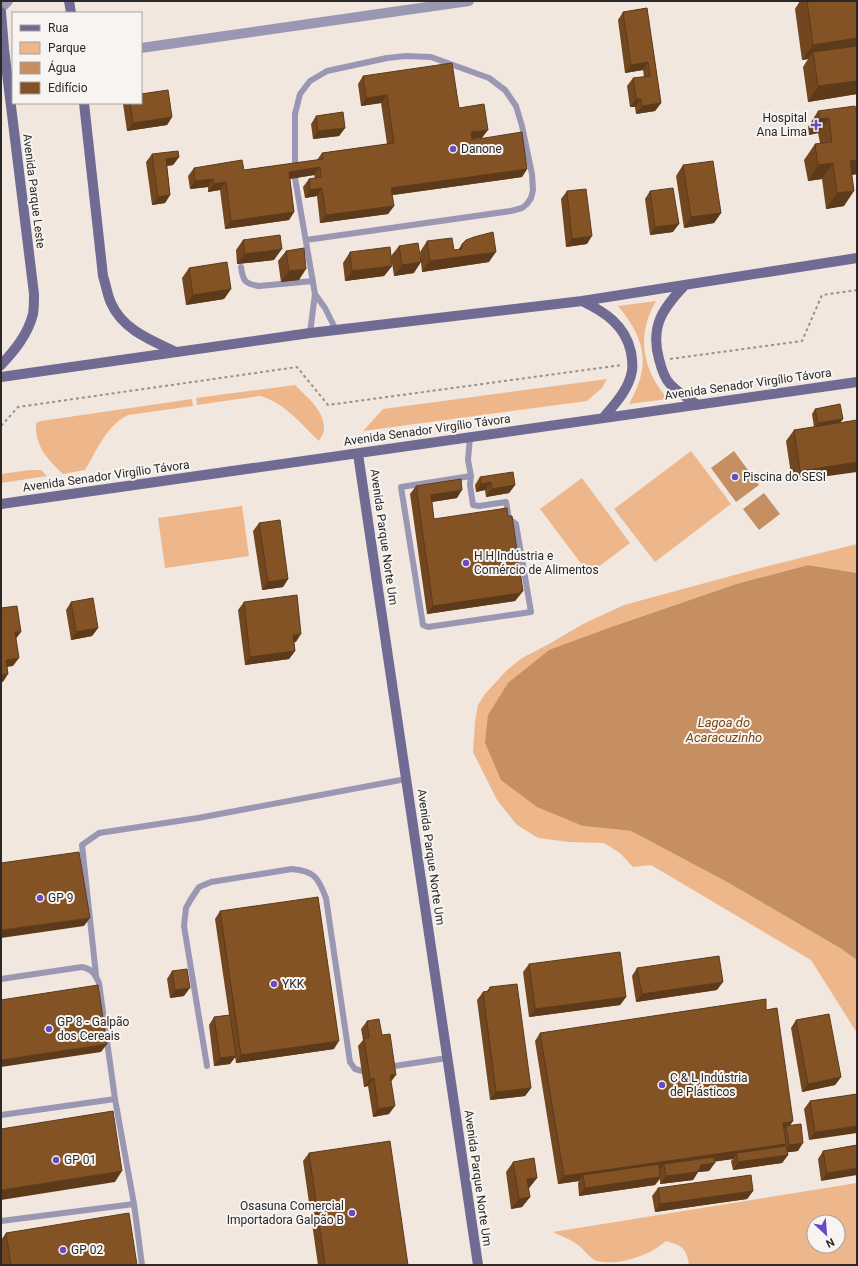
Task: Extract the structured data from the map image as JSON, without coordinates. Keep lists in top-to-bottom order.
{
  "streets": {
    "main road": ["Avenida Parque Leste", "Avenida Senador Virgílio Távora", "Avenida Parque Norte Um"]
  },
  "crossings": [
    ["Avenida Senador Virgílio Távora", "Avenida Parque Norte Um"]
  ],
  "water": ["Lagoa do Acaracuzinho"],
  "places": {
    "health": ["Hospital Ana Lima"],
    "other": [
      "Danone",
      "Piscina do SESI",
      "H H Indústria e Comércio de Alimentos",
      "GP 9",
      "YKK",
      "GP 8 - Galpão dos Cereais",
      "C & L Indústria de Plásticos",
      "GP 01",
      "Osasuna Comercial Importadora Galpão B",
      "GP 02"
    ]
  },
  "legend": [
    "Rua",
    "Parque",
    "Água",
    "Edifício"
  ],
  "north": "bottom right"
}
